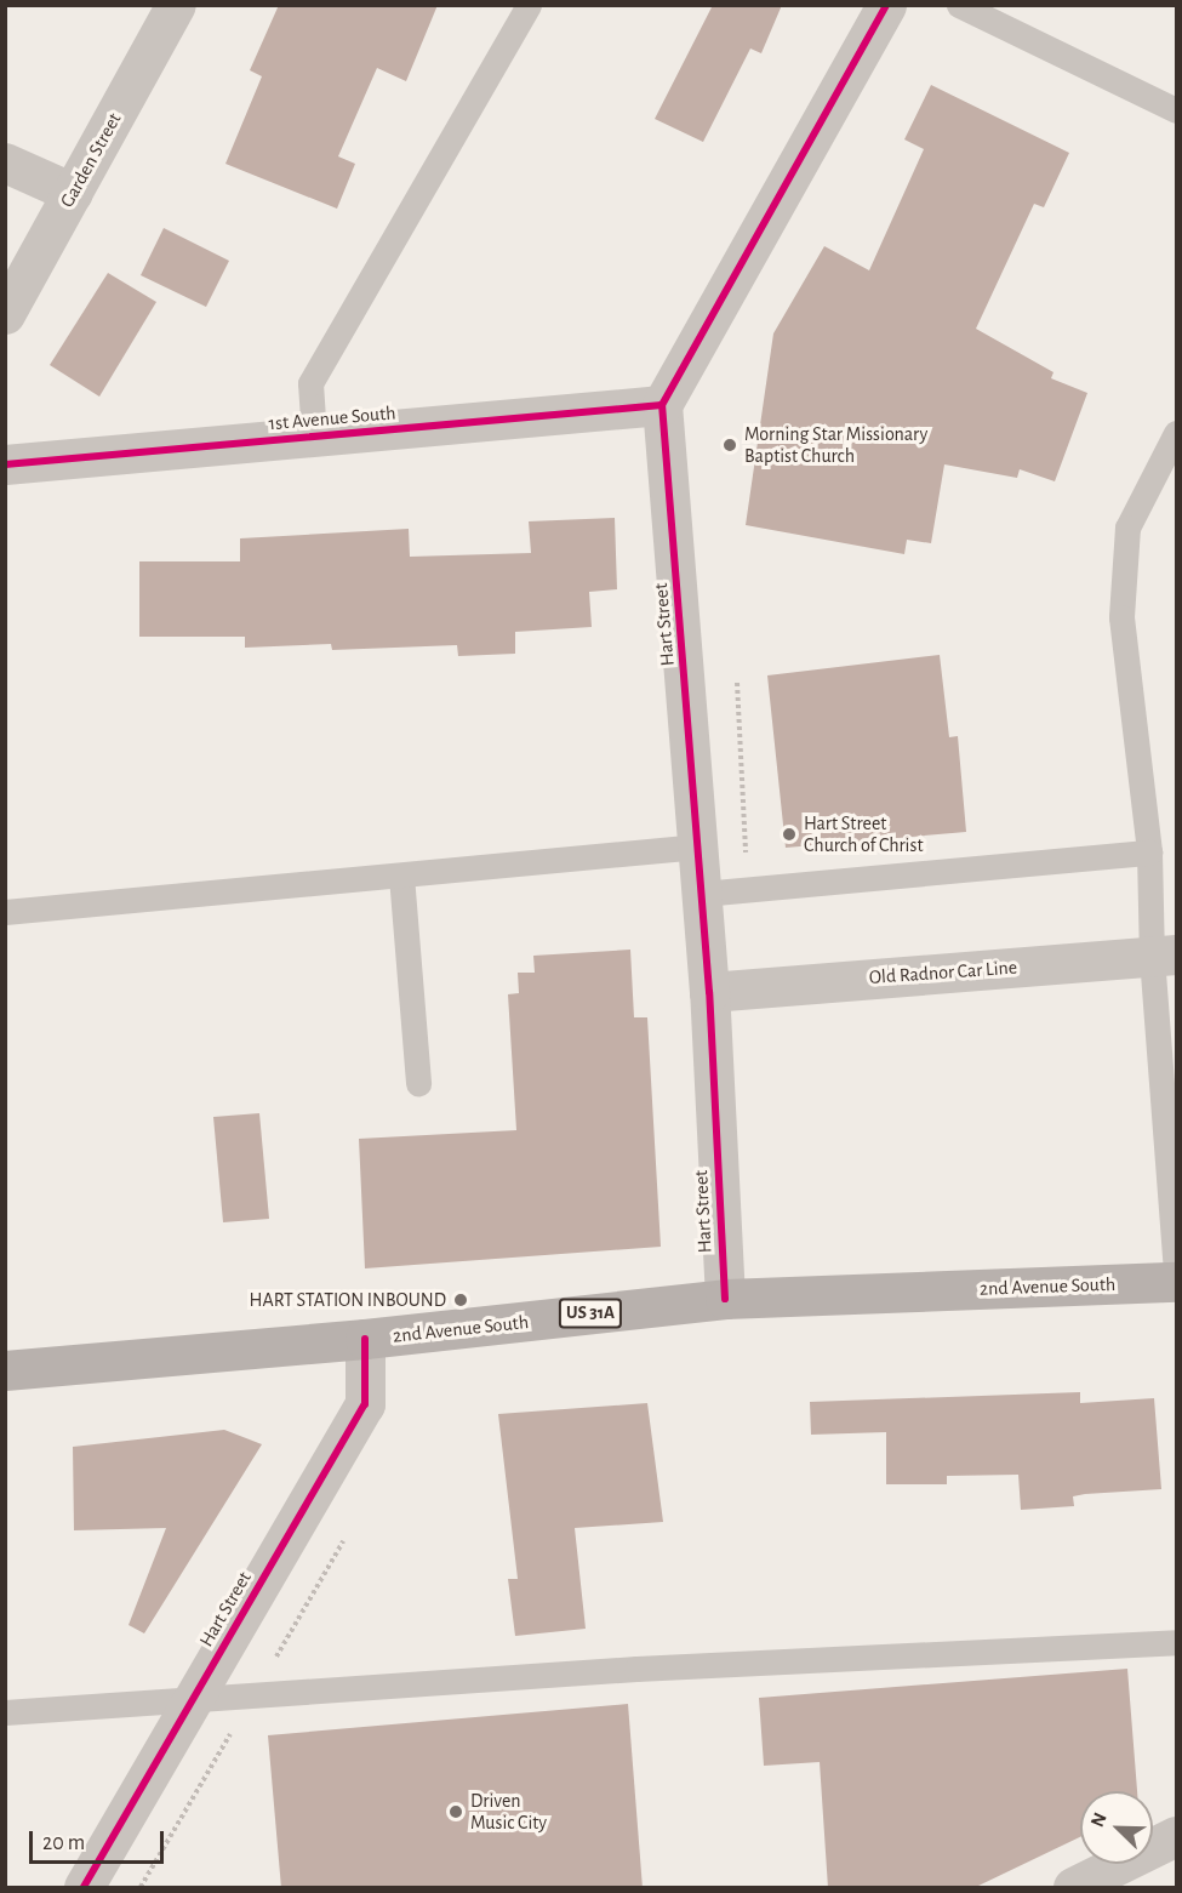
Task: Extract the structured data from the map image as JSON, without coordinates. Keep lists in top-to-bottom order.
{
  "streets": {
    "main road": ["2nd Avenue South", "US 31A"],
    "street": [
      "Garden Street",
      "1st Avenue South",
      "Hart Street",
      "Old Radnor Car Line"
    ]
  },
  "crossings": [
    ["1st Avenue South", "Hart Street"],
    ["Hart Street", "Old Radnor Car Line"],
    ["Hart Street", "2nd Avenue South"]
  ],
  "places": [
    "Morning Star Missionary Baptist Church",
    "Hart Street Church of Christ",
    "HART STATION INBOUND",
    "Driven Music City"
  ],
  "scale_bar": "20 m",
  "north": "top left"
}
